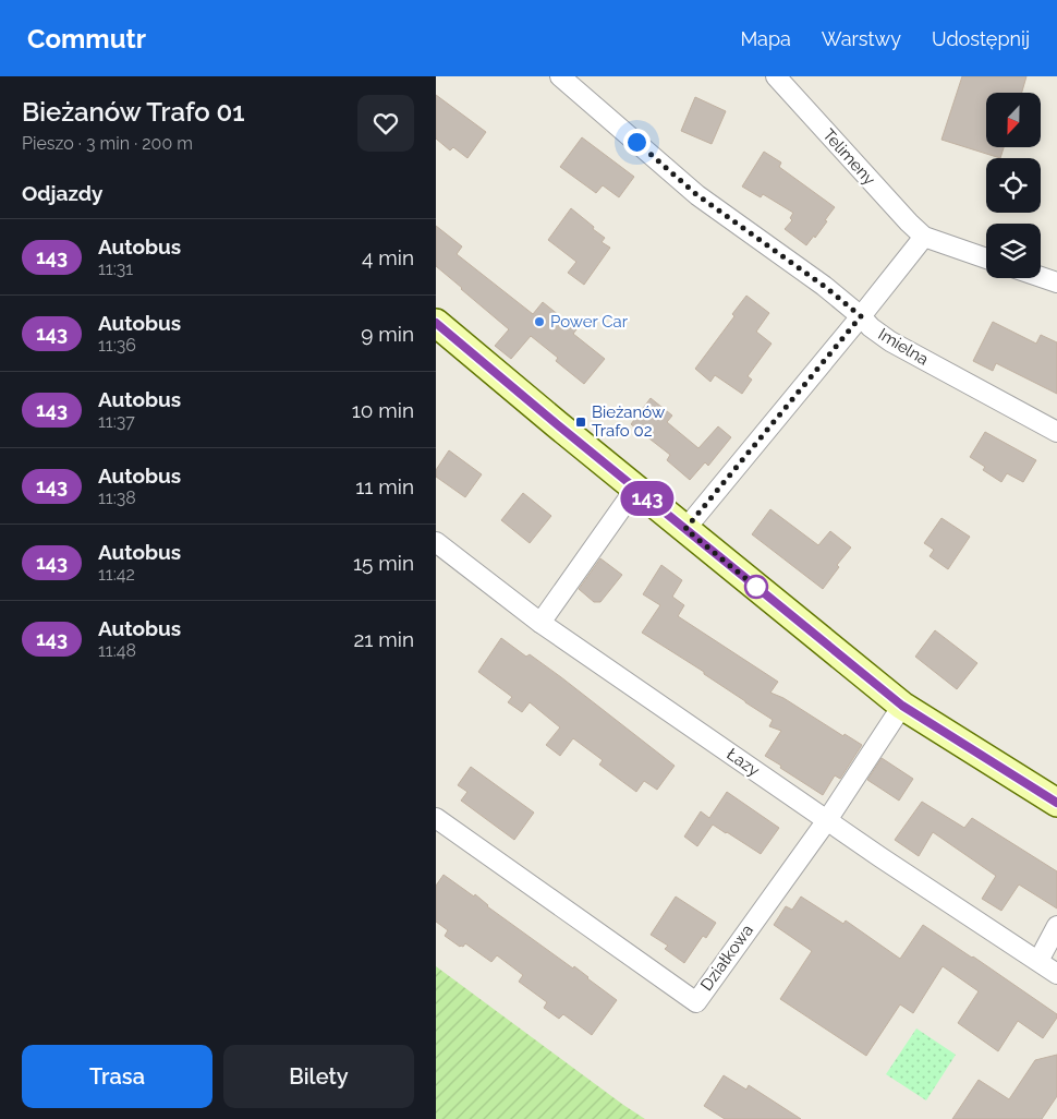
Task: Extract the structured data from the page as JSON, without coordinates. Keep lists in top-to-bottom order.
{
  "streets": {
    "street": [
      "Telimeny",
      "Imielna",
      "Łazy",
      "Działkowa"
    ]
  },
  "crossings": [
    ["Łazy", "Działkowa"]
  ],
  "places": {
    "other": ["Power Car"],
    "transit": ["Bieżanów Trafo 02"]
  },
  "lines": ["bus line 143"],
  "north": "bottom",
  "page": {
    "header": "Commutr",
    "nav": ["Mapa", "Warstwy", "Udostępnij"],
    "heading": [
      ["Bieżanów Trafo 01", "Pieszo · 3 min · 200 m"],
      "Odjazdy"
    ],
    "on_map": "143",
    "list": [
      {
        "mark": "143",
        "name": "Autobus",
        "note": "11:31",
        "value": "4 min"
      },
      {
        "mark": "143",
        "name": "Autobus",
        "note": "11:36",
        "value": "9 min"
      },
      {
        "mark": "143",
        "name": "Autobus",
        "note": "11:37",
        "value": "10 min"
      },
      {
        "mark": "143",
        "name": "Autobus",
        "note": "11:38",
        "value": "11 min"
      },
      {
        "mark": "143",
        "name": "Autobus",
        "note": "11:42",
        "value": "15 min"
      },
      {
        "mark": "143",
        "name": "Autobus",
        "note": "11:48",
        "value": "21 min"
      }
    ],
    "buttons": ["Trasa", "Bilety"]
  }
}
